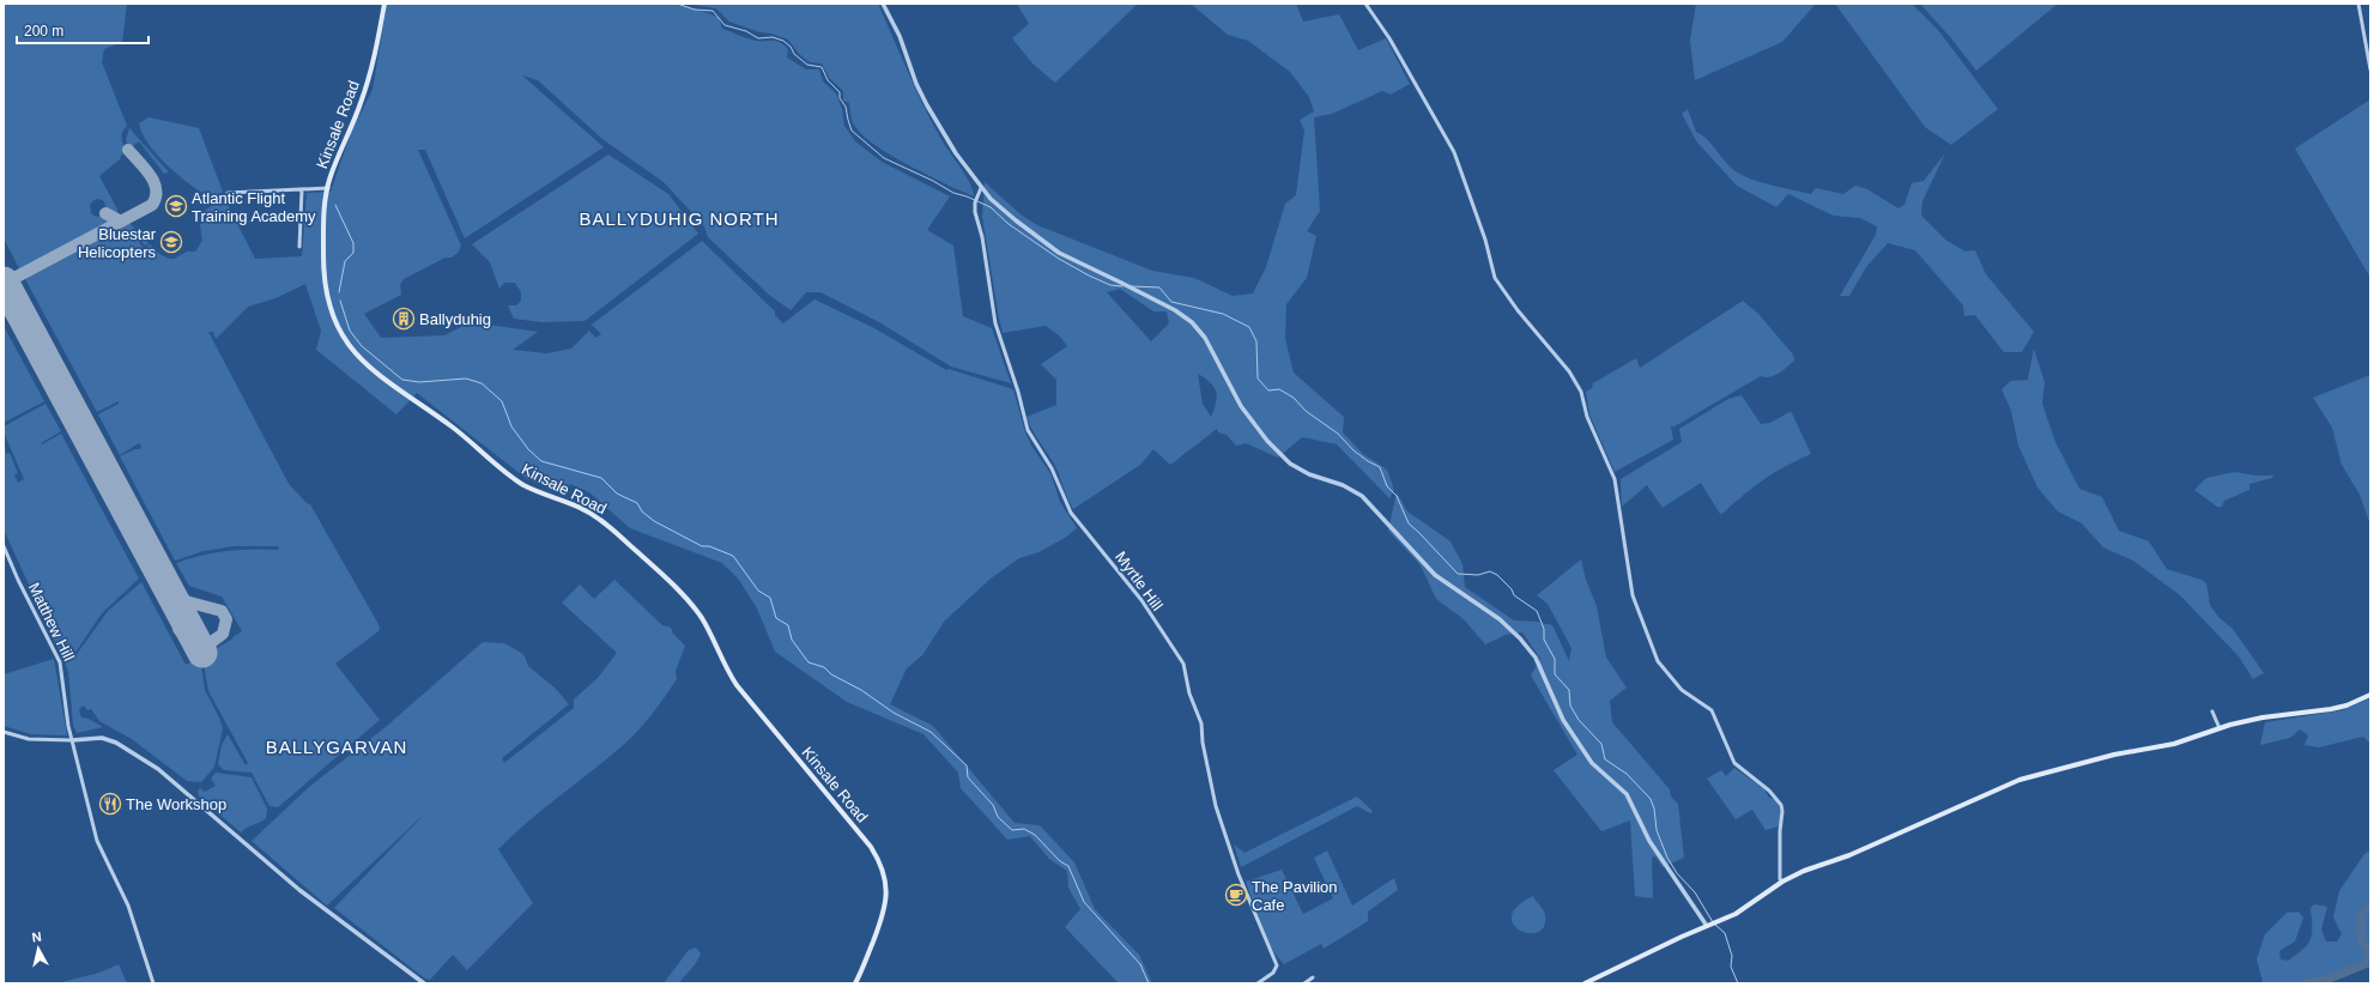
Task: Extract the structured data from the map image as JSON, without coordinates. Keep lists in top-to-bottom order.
{
  "streets": {
    "main road": ["Kinsale Road"],
    "street": ["Myrtle Hill", "Matthew Hill"]
  },
  "districts": ["BALLYDUHIG NORTH", "BALLYGARVAN"],
  "places": {
    "school or university": ["Atlantic Flight Training Academy", "Bluestar Helicopters"],
    "building": ["Ballyduhig"],
    "restaurant": ["The Workshop"],
    "cafe": ["The Pavilion Cafe"]
  },
  "scale_bar": "200 m",
  "north": "top"
}
